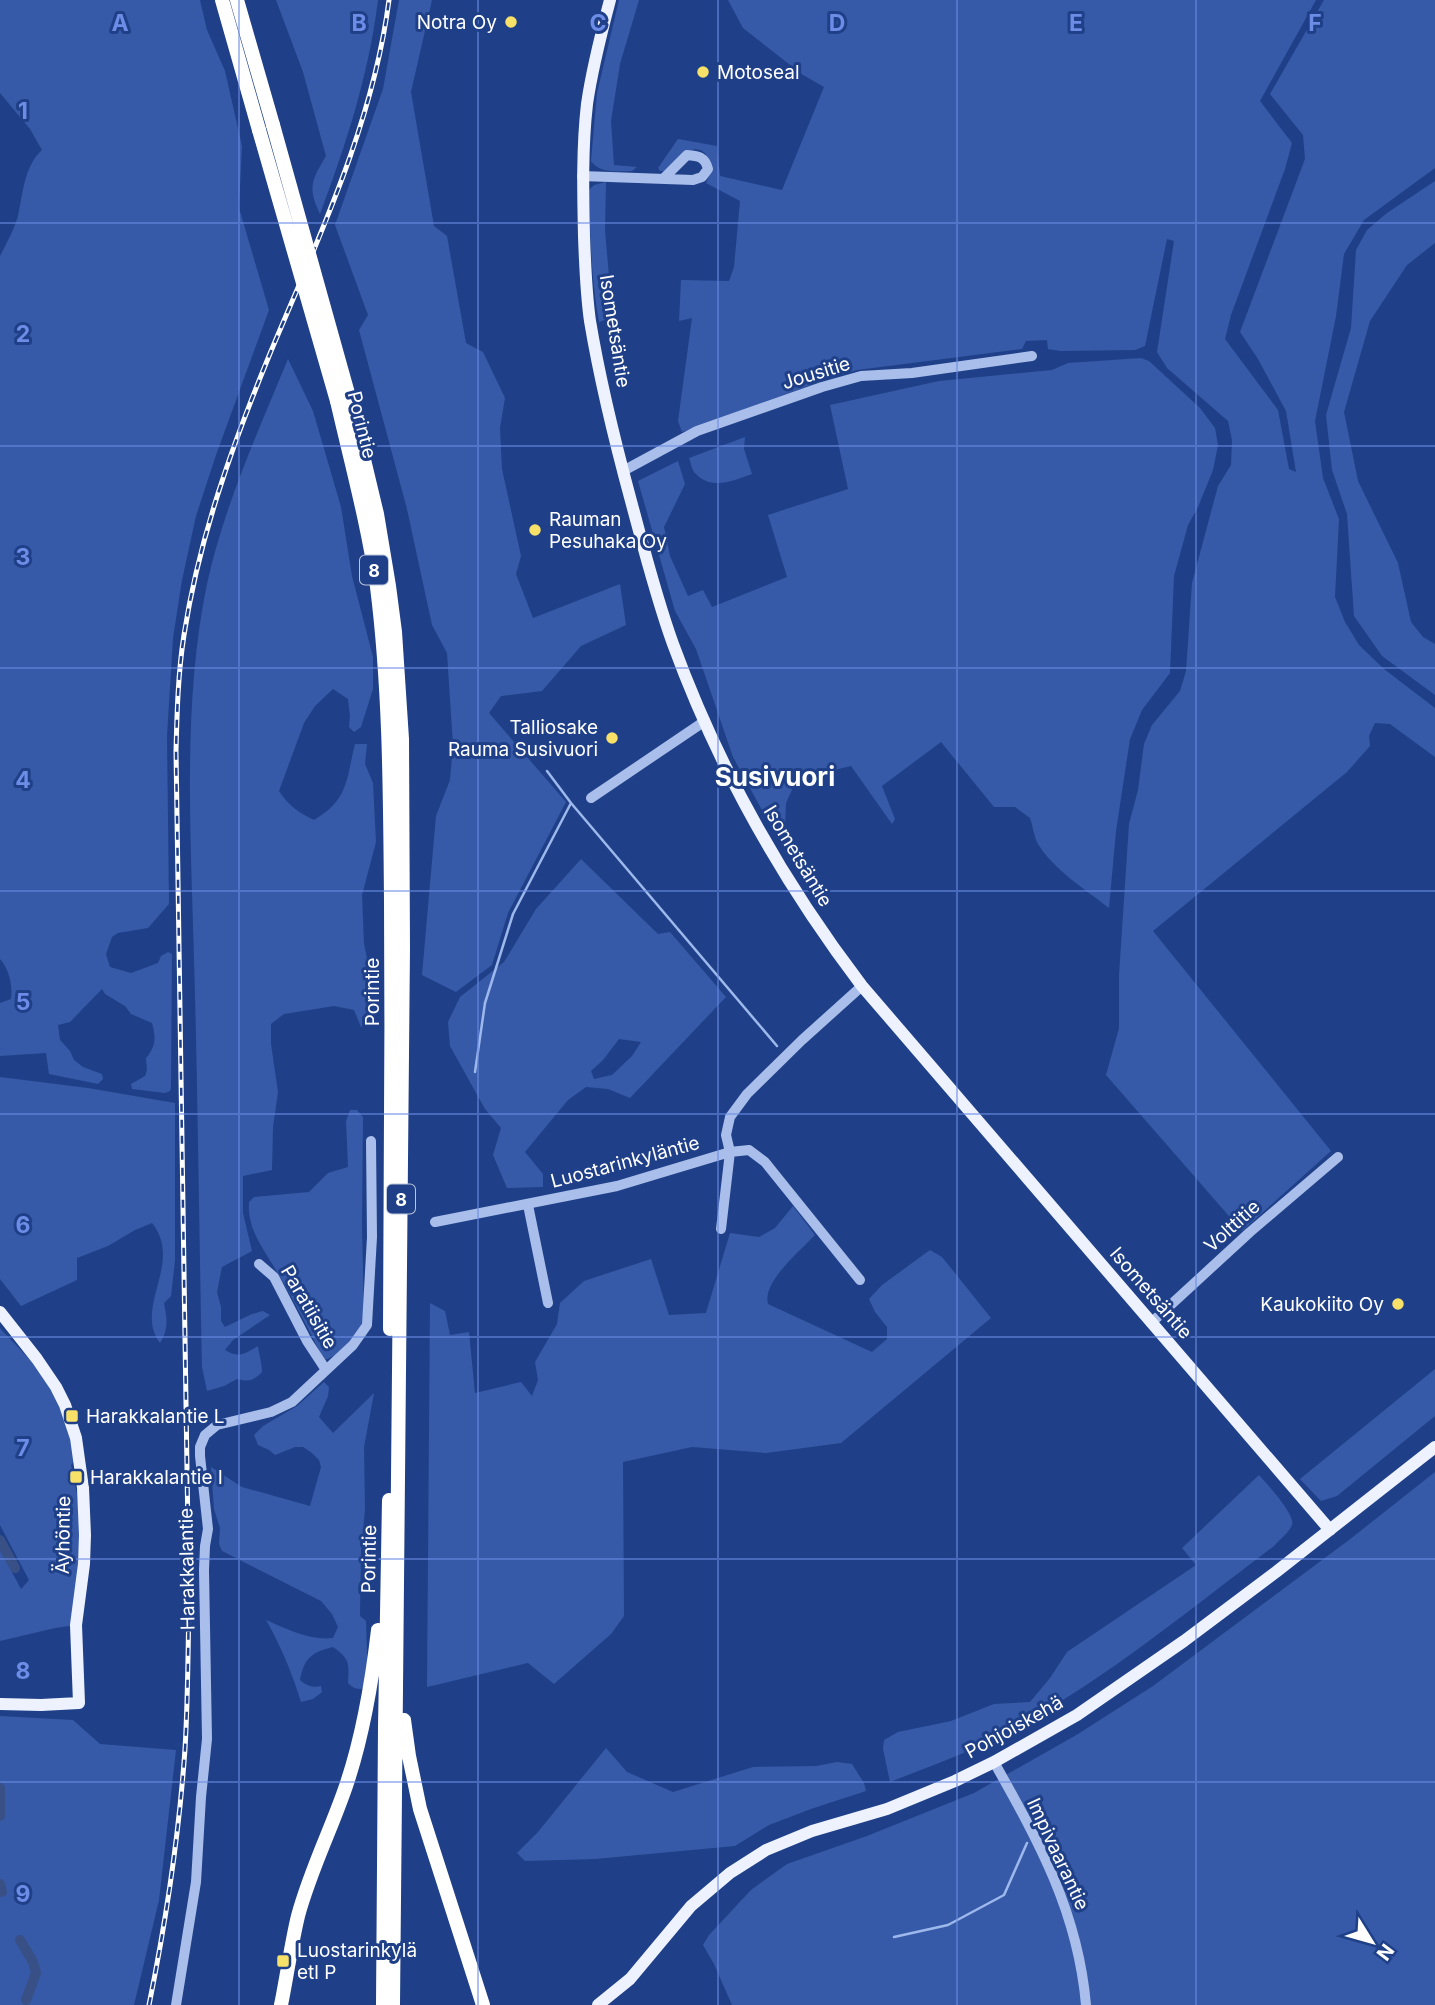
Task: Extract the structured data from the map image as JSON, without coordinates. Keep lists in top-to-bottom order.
{
  "streets": {
    "highway": ["Porintie", "8"],
    "main road": ["Isometsäntie", "Äyhöntie", "Pohjoiskehä"],
    "street": [
      "Jousitie",
      "Luostarinkyläntie",
      "Volttitie",
      "Paratiisitie",
      "Harakkalantie",
      "Impivaarantie"
    ]
  },
  "crossings": [
    ["Isometsäntie", "Jousitie"],
    ["Isometsäntie", "Luostarinkyläntie"],
    ["Isometsäntie", "Volttitie"],
    ["Isometsäntie", "Pohjoiskehä"],
    ["Paratiisitie", "Harakkalantie"],
    ["Pohjoiskehä", "Impivaarantie"]
  ],
  "districts": ["Susivuori"],
  "places": {
    "other": [
      "Notra Oy",
      "Motoseal",
      "Rauman Pesuhaka Oy",
      "Talliosake Rauma Susivuori",
      "Kaukokiito Oy"
    ],
    "transit": ["Harakkalantie L", "Harakkalantie I", "Luostarinkylä etl P"]
  },
  "north": "bottom right",
  "grid": {
    "columns": [
      "A",
      "B",
      "C",
      "D",
      "E",
      "F"
    ],
    "rows": [
      "1",
      "2",
      "3",
      "4",
      "5",
      "6",
      "7",
      "8",
      "9"
    ]
  }
}
